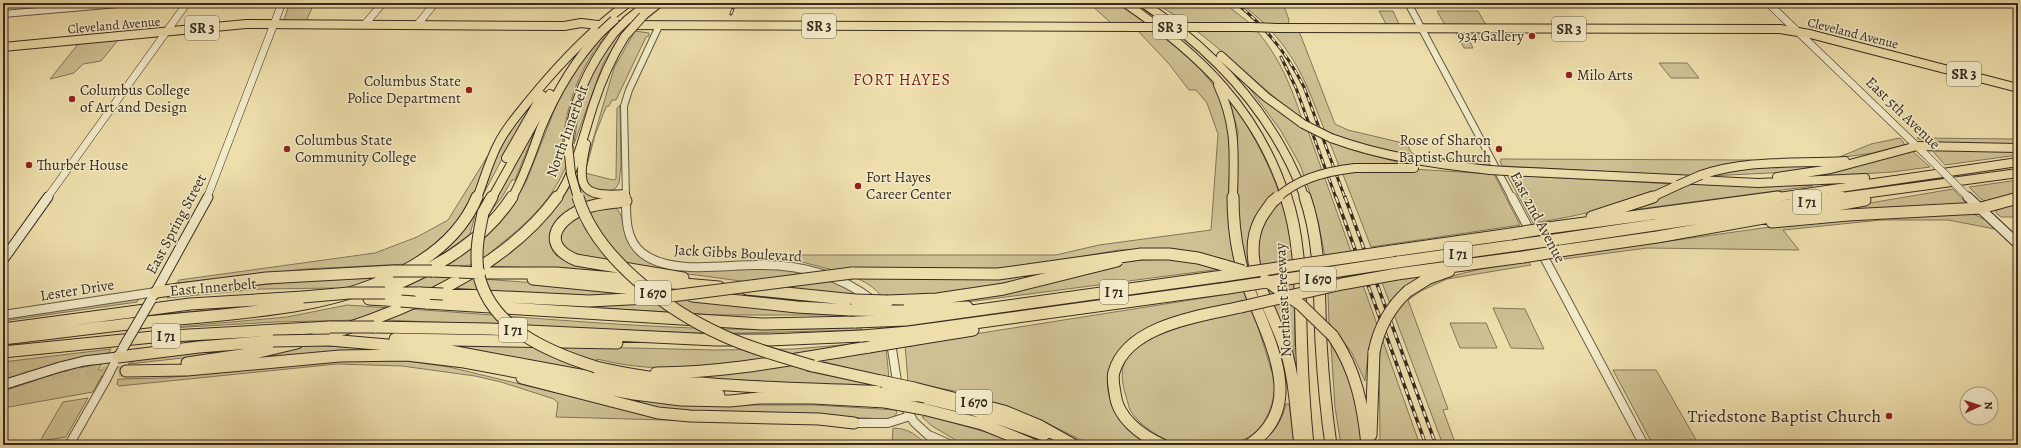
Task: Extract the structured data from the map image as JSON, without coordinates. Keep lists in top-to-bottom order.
{
  "streets": {
    "highway": [
      "North Innerbelt",
      "I 71",
      "I 670",
      "East Innerbelt",
      "Northeast Freeway"
    ],
    "main road": [
      "Cleveland Avenue",
      "SR 3",
      "East 5th Avenue",
      "East Spring Street"
    ],
    "street": ["East 2nd Avenue", "Jack Gibbs Boulevard", "Lester Drive"]
  },
  "crossings": [
    ["Cleveland Avenue", "SR 3"],
    ["Cleveland Avenue", "East 5th Avenue"],
    ["Cleveland Avenue", "East 2nd Avenue"],
    ["Cleveland Avenue", "East Spring Street"],
    ["Cleveland Avenue", "Jack Gibbs Boulevard"],
    ["North Innerbelt", "I 71"],
    ["North Innerbelt", "East Innerbelt"],
    ["I 71", "East Innerbelt"],
    ["East Spring Street", "Lester Drive"]
  ],
  "districts": ["FORT HAYES"],
  "places": [
    "934 Gallery",
    "Milo Arts",
    "Columbus State Police Department",
    "Columbus College of Art and Design",
    "Columbus State Community College",
    "Rose of Sharon Baptist Church",
    "Thurber House",
    "Fort Hayes Career Center",
    "Triedstone Baptist Church"
  ],
  "north": "right"
}
